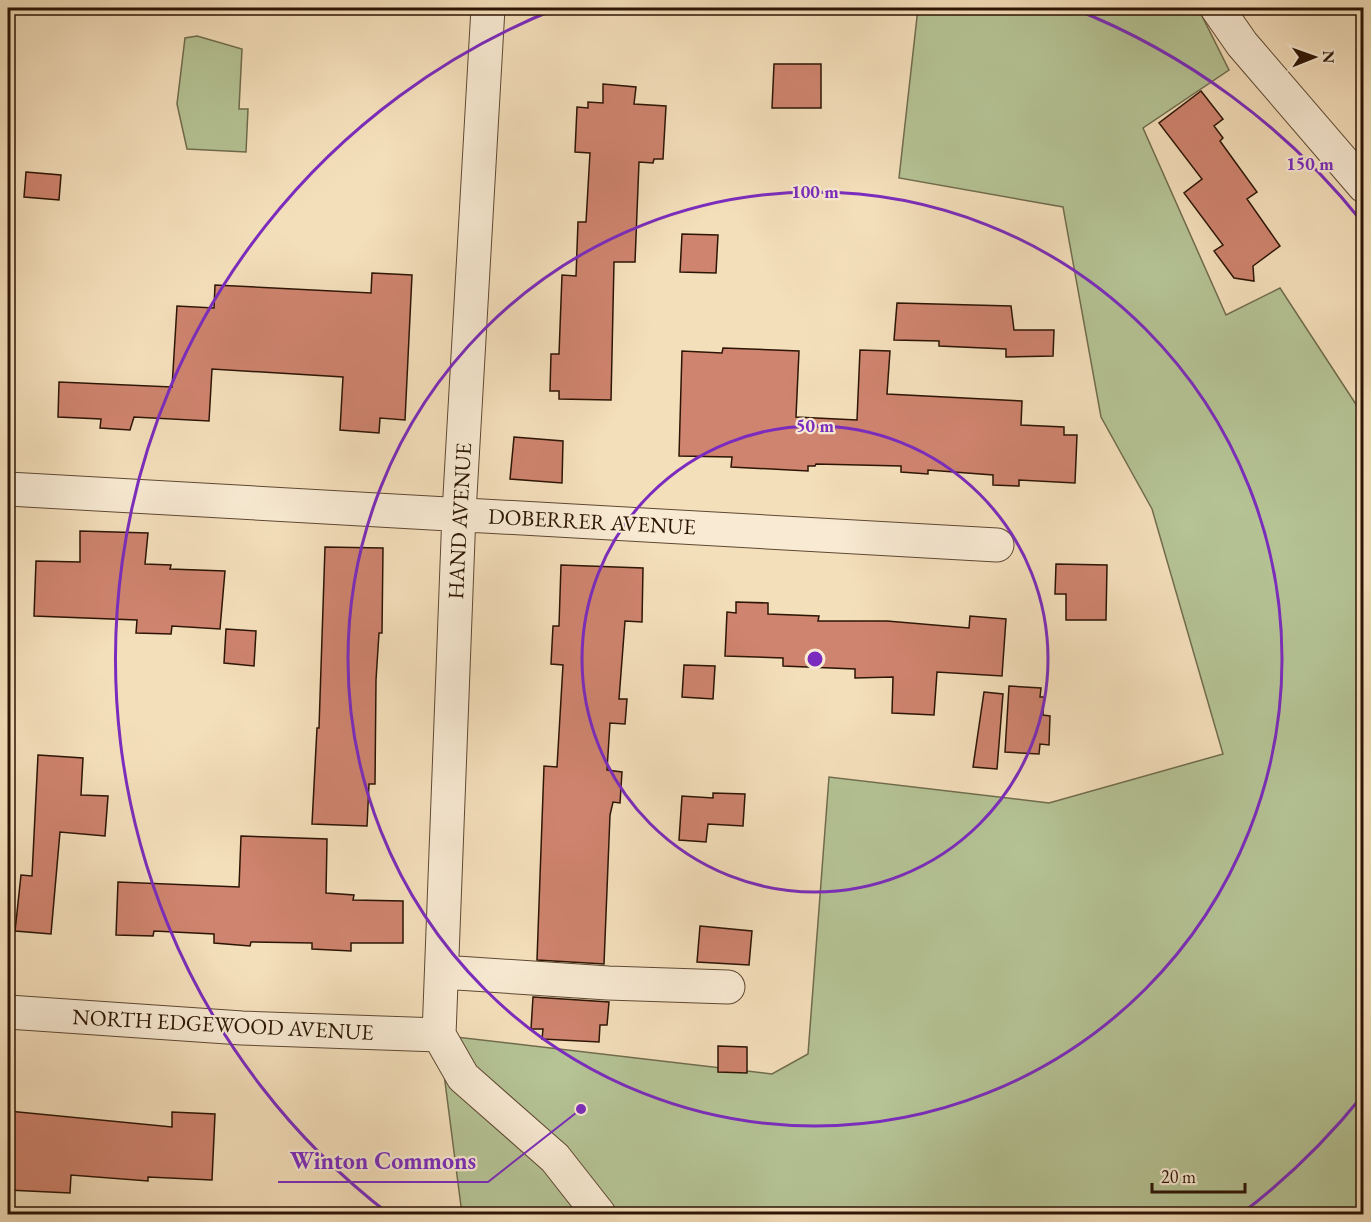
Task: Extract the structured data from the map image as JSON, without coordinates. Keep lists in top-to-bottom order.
{
  "streets": {
    "street": ["HAND AVENUE", "DOBERRER AVENUE", "NORTH EDGEWOOD AVENUE"]
  },
  "crossings": [
    ["HAND AVENUE", "DOBERRER AVENUE"],
    ["HAND AVENUE", "NORTH EDGEWOOD AVENUE"]
  ],
  "places": ["Winton Commons"],
  "scale_bar": "20 m",
  "north": "right",
  "rings": ["150 m", "100 m", "50 m"]
}
